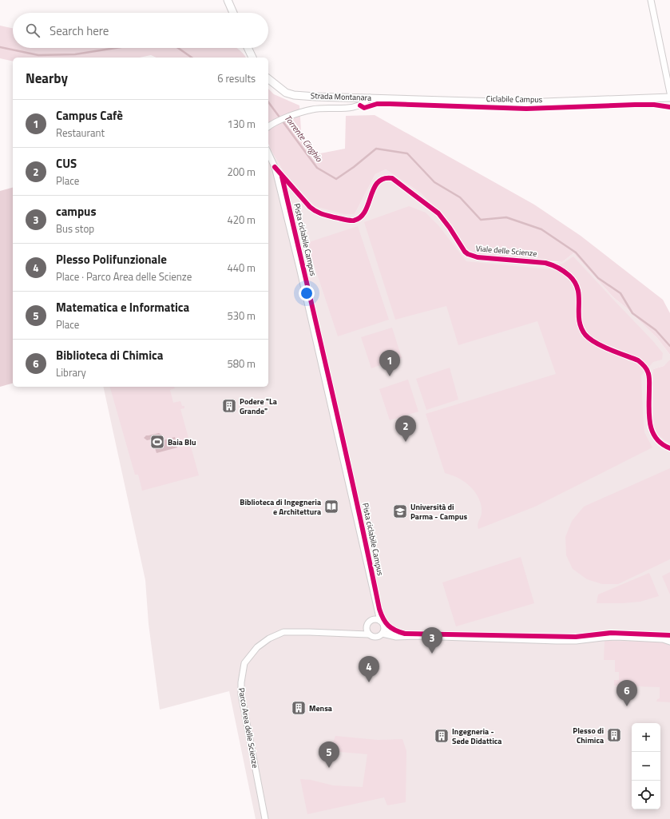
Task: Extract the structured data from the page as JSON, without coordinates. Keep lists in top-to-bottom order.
{
  "streets": {
    "main road": ["Strada Montanara"],
    "street": ["Parco Area delle Scienze"],
    "cycle path": ["Ciclabile Campus", "Pista ciclabile Campus"]
  },
  "water": ["Torrente Cinghio"],
  "places": {
    "building": [
      "Podere \"La Grande\"",
      "Mensa",
      "Plesso di Chimica",
      "Ingegneria - Sede Didattica"
    ],
    "sports": ["Baia Blu"],
    "library": ["Biblioteca di Ingegneria e Architettura"],
    "school or university": ["Università di Parma - Campus"]
  },
  "page": {
    "search": "Search here",
    "heading": ["Nearby", "6 results"],
    "list": [
      {
        "mark": "1",
        "name": "Campus Cafè",
        "note": "Restaurant",
        "value": "130 m"
      },
      {
        "mark": "2",
        "name": "CUS",
        "note": "Place",
        "value": "200 m"
      },
      {
        "mark": "3",
        "name": "campus",
        "note": "Bus stop",
        "value": "420 m"
      },
      {
        "mark": "4",
        "name": "Plesso Polifunzionale",
        "note": "Place · Parco Area delle Scienze",
        "value": "440 m"
      },
      {
        "mark": "5",
        "name": "Matematica e Informatica",
        "note": "Place",
        "value": "530 m"
      },
      {
        "mark": "6",
        "name": "Biblioteca di Chimica",
        "note": "Library",
        "value": "580 m"
      }
    ],
    "pins": [
      "1",
      "2",
      "3",
      "4",
      "6",
      "5"
    ],
    "map_buttons": ["+", "−"]
  }
}
